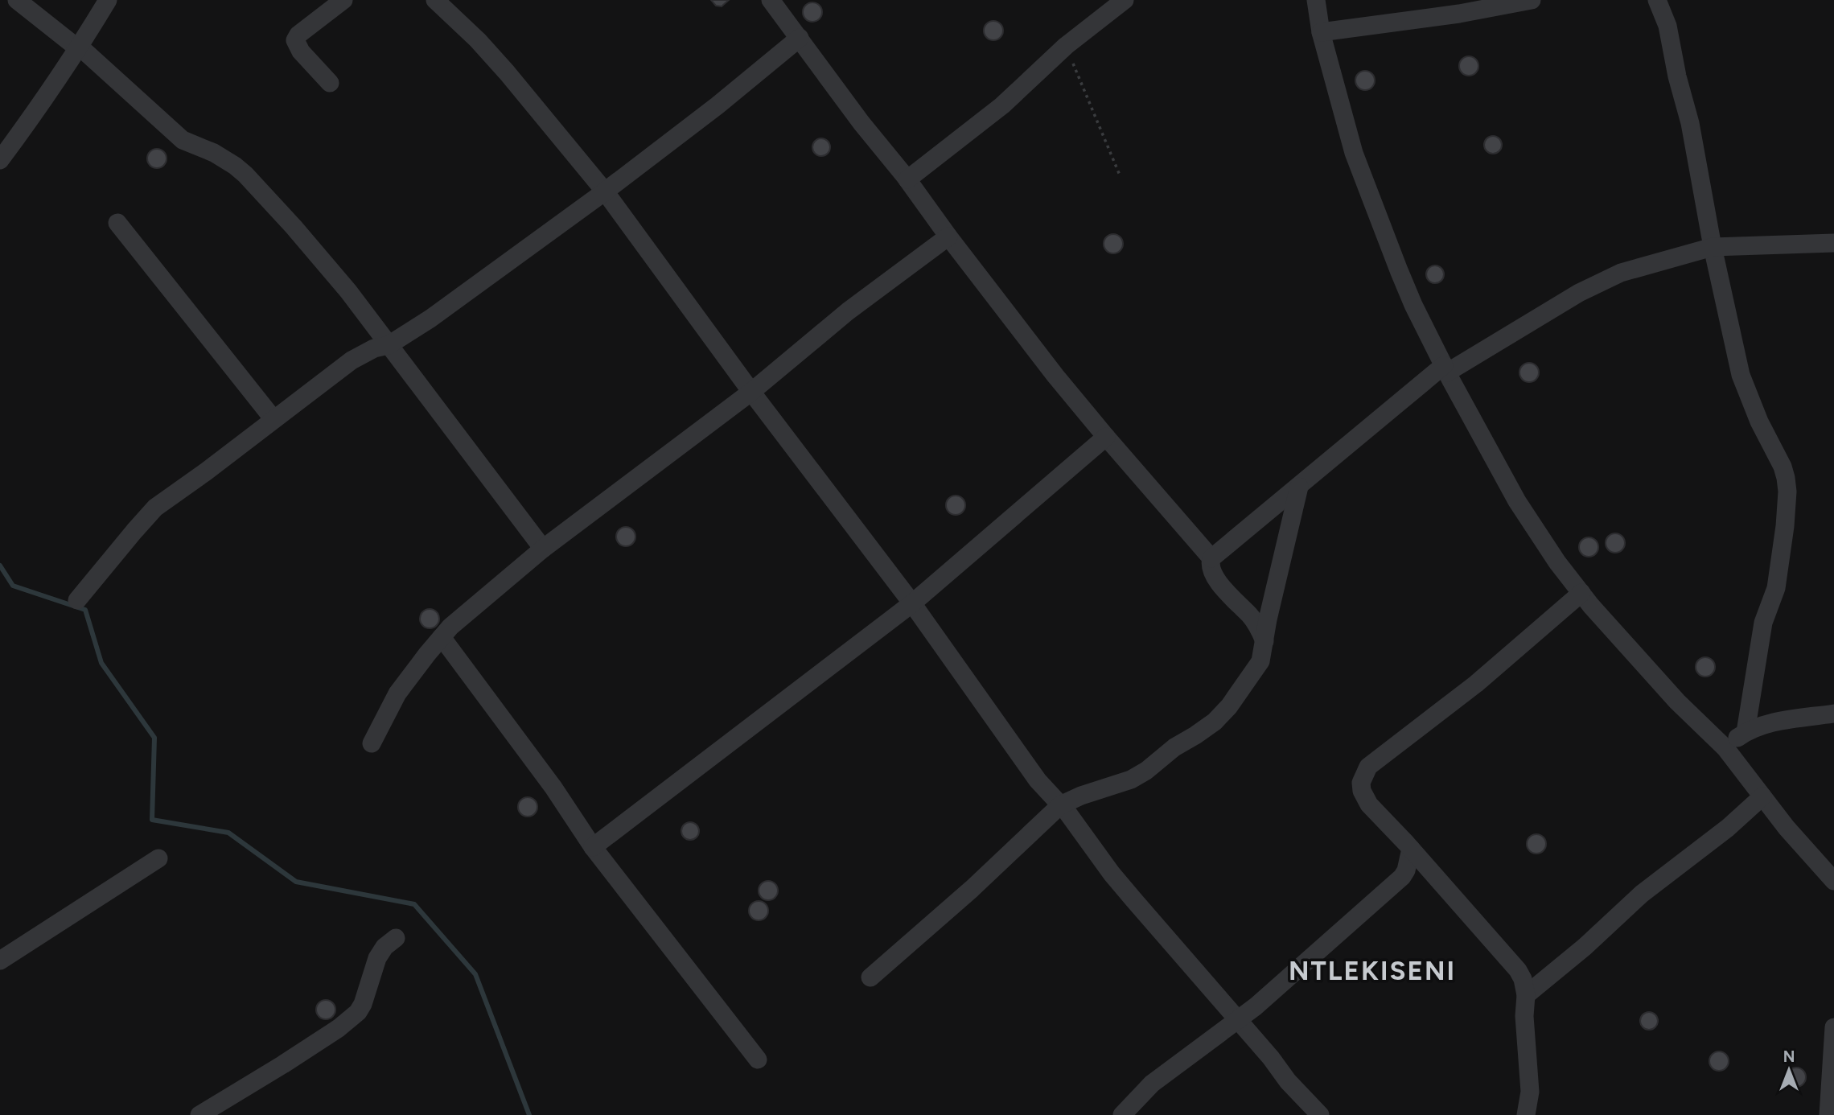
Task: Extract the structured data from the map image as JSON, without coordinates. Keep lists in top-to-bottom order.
{
  "districts": ["NTLEKISENI"],
  "north": "top"
}
